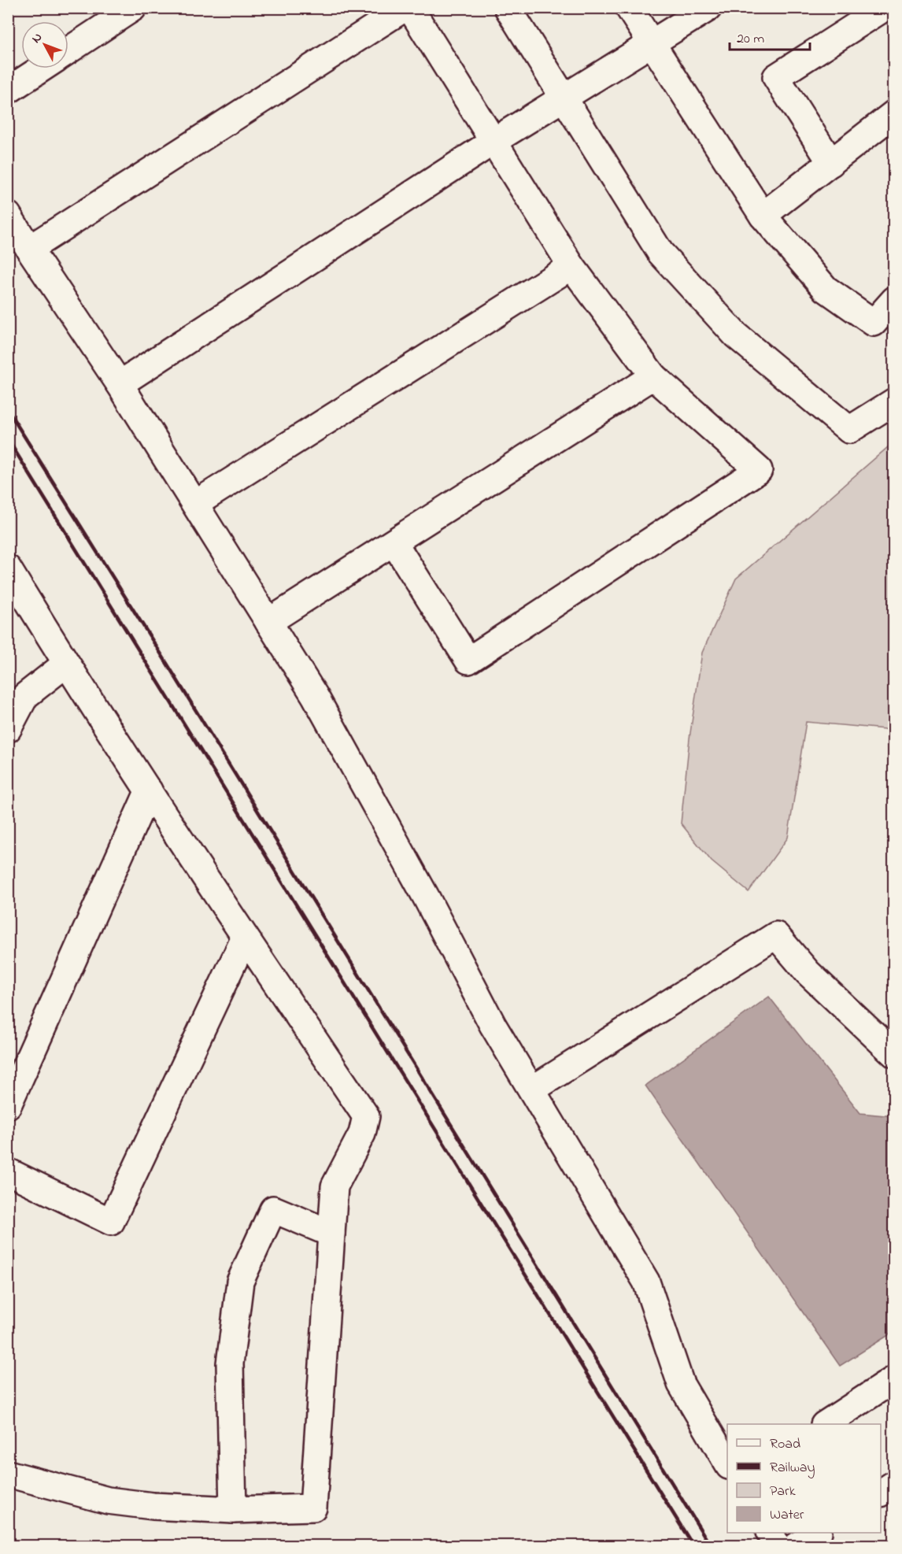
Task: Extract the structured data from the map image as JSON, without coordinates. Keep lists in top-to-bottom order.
{
  "legend": [
    "Road",
    "Railway",
    "Park",
    "Water"
  ],
  "scale_bar": "20 m",
  "north": "top left"
}
